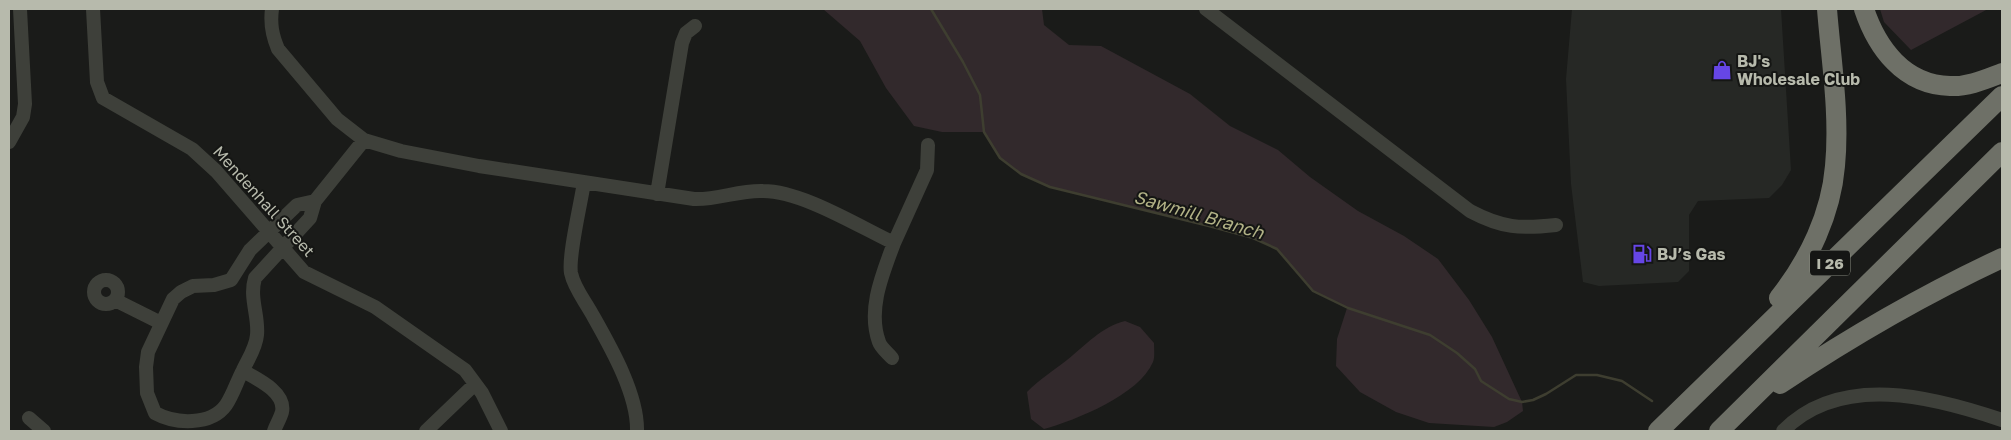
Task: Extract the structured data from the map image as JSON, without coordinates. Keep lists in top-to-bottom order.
{
  "streets": {
    "highway": ["I 26"],
    "street": ["Mendenhall Street"]
  },
  "water": ["Sawmill Branch"],
  "places": {
    "shop": ["BJ's Wholesale Club"],
    "fuel station": ["BJ’s Gas"]
  }
}
